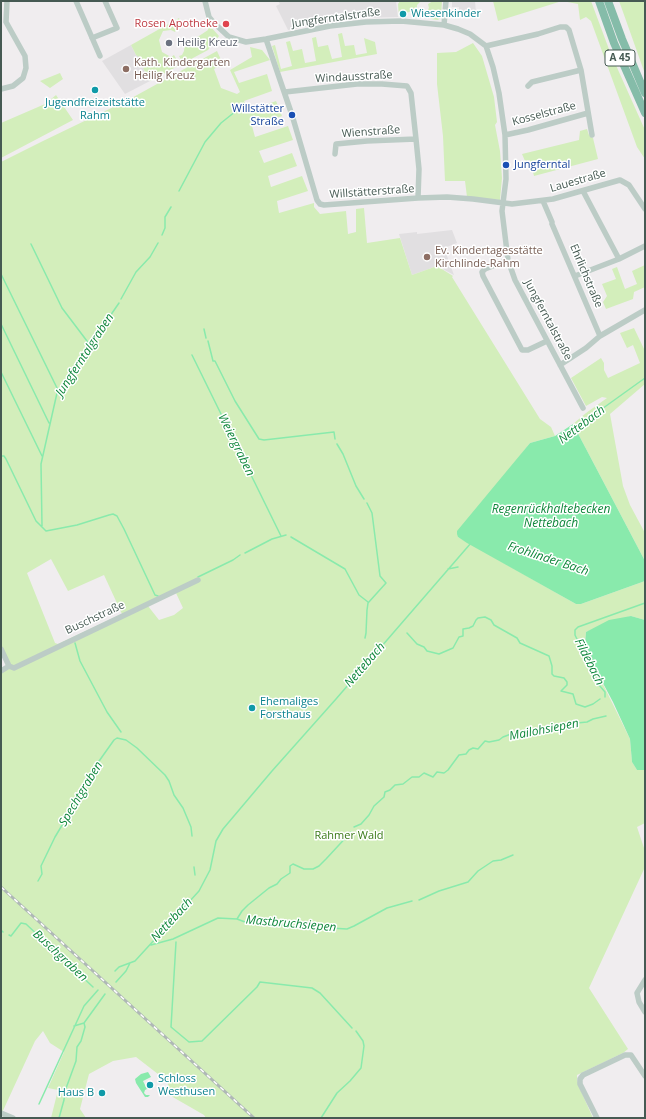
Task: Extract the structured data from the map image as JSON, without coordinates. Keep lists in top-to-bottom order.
{
  "streets": {
    "highway": ["A 45"],
    "street": [
      "Jungferntalstraße",
      "Windausstraße",
      "Kosselstraße",
      "Wienstraße",
      "Lauestraße",
      "Willstätterstraße",
      "Ehrlichstraße",
      "Buschstraße"
    ]
  },
  "crossings": [
    ["Jungferntalstraße", "Kosselstraße"],
    ["Jungferntalstraße", "Lauestraße"],
    ["Jungferntalstraße", "Willstätterstraße"],
    ["Windausstraße", "Wienstraße"],
    ["Windausstraße", "Willstätterstraße"],
    ["Lauestraße", "Willstätterstraße"],
    ["Lauestraße", "Ehrlichstraße"]
  ],
  "water": [
    "Jungferntalgraben",
    "Nettebach",
    "Weiergraben",
    "Regenrückhaltebecken Nettebach",
    "Frohlinder Bach",
    "Fildebach",
    "Mailohsiepen",
    "Spechtgraben",
    "Mastbruchsiepen",
    "Buschgraben"
  ],
  "parks": ["Rahmer Wald"],
  "places": [
    "Wiesenkinder",
    "Rosen Apotheke",
    "Heilig Kreuz",
    "Kath. Kindergarten Heilig Kreuz",
    "Jugendfreizeitstätte Rahm",
    "Willstätter Straße",
    "Jungferntal",
    "Ev. Kindertagesstätte Kirchlinde-Rahm",
    "Ehemaliges Forsthaus",
    "Schloss Westhusen",
    "Haus B"
  ]
}
